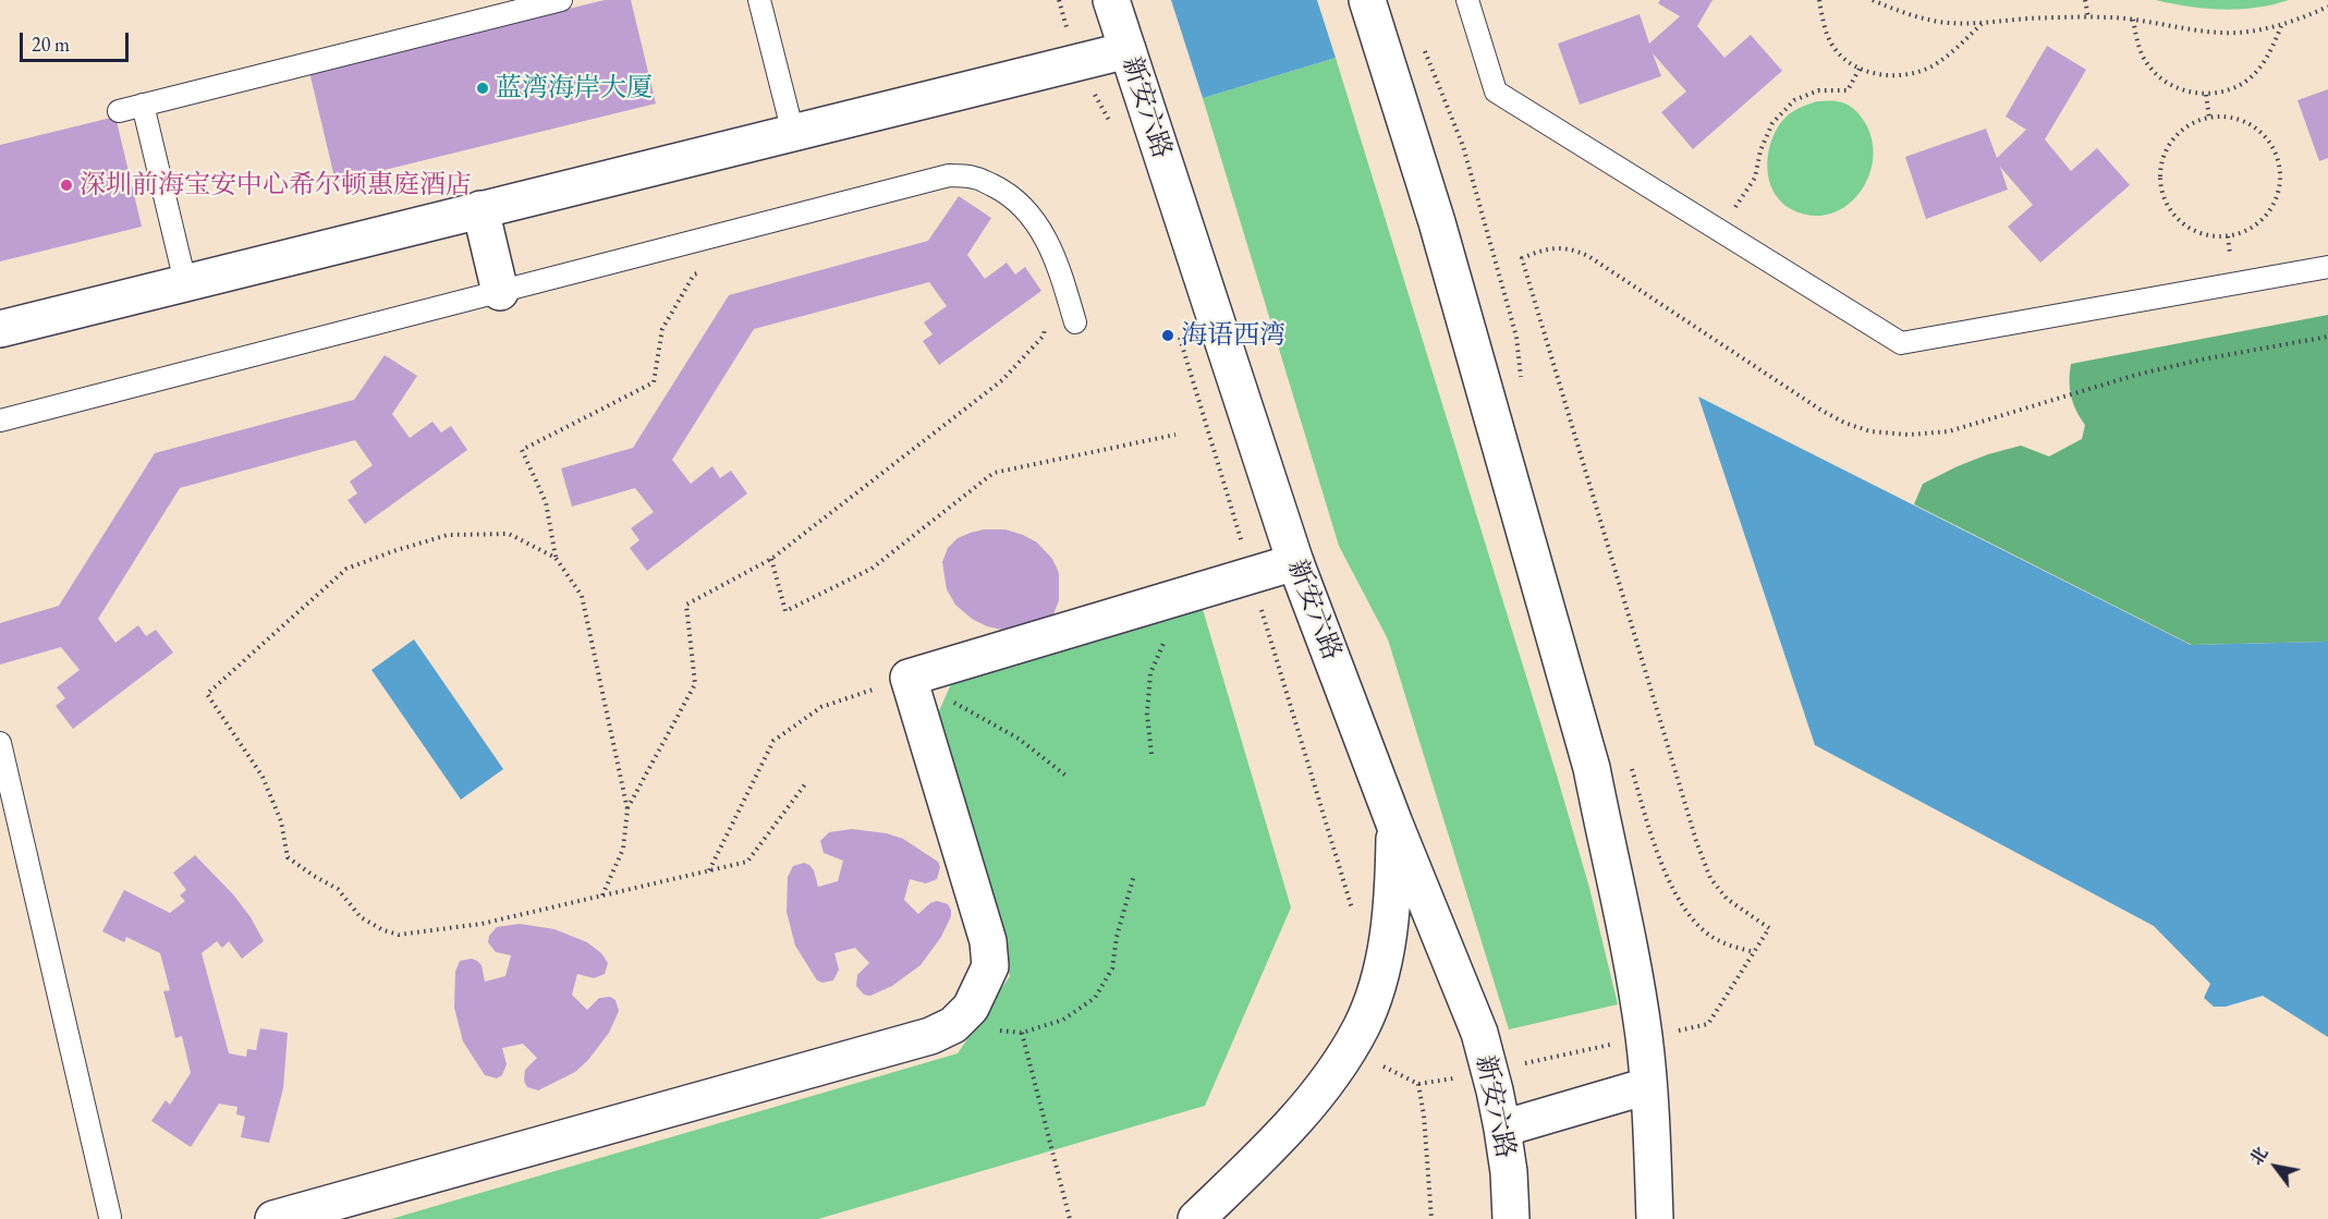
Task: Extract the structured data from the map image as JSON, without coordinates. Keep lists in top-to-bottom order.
{
  "streets": {
    "main road": ["新安六路"]
  },
  "places": ["蓝湾海岸大厦", "深圳前海宝安中心希尔顿惠庭酒店", "海语西湾"],
  "scale_bar": "20 m",
  "north": "top left"
}
